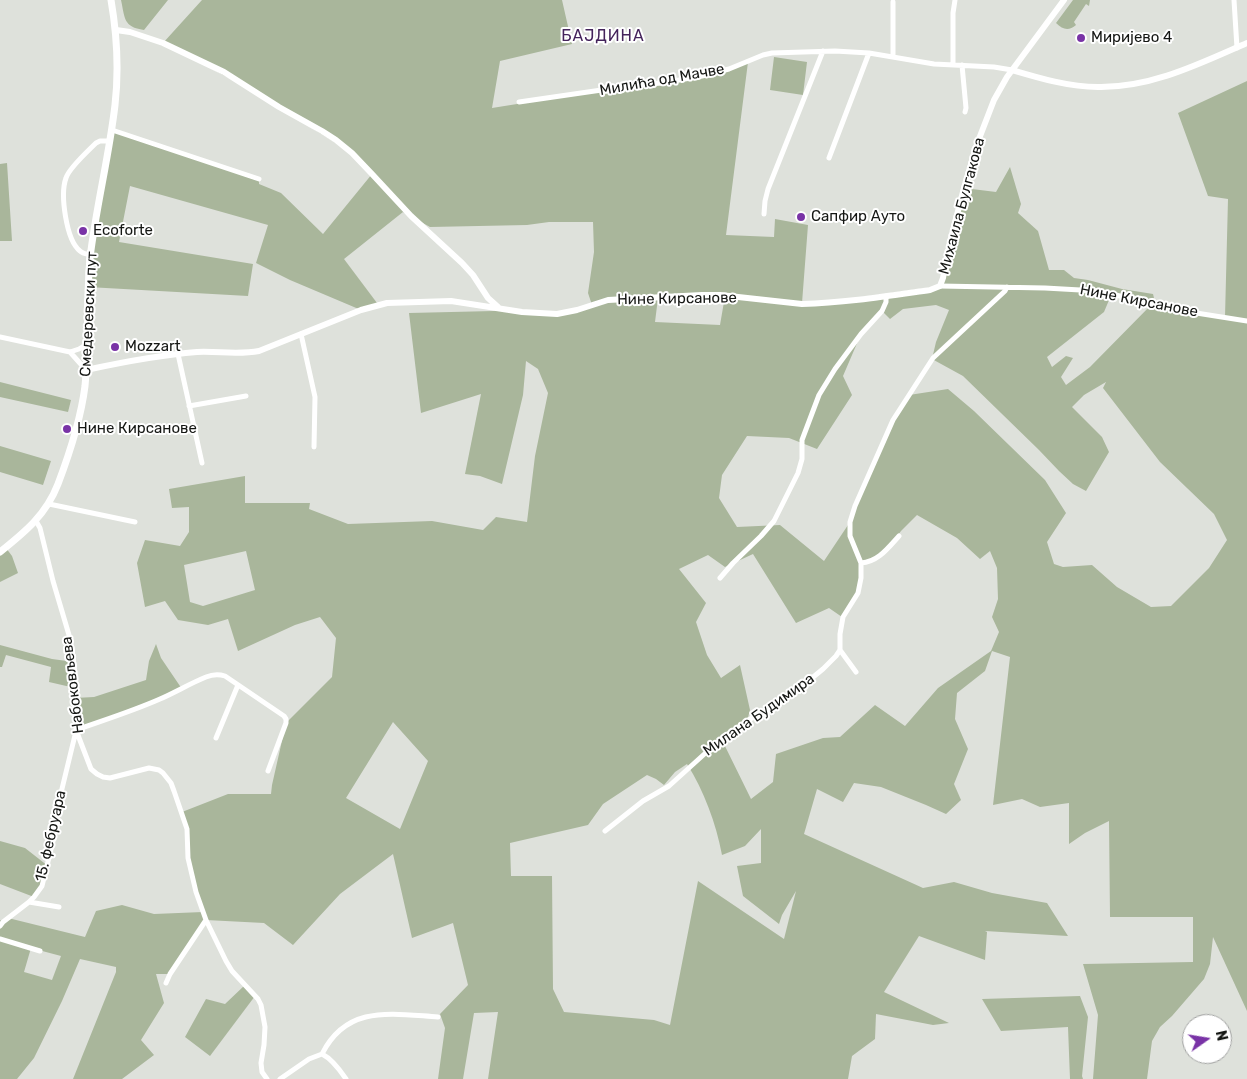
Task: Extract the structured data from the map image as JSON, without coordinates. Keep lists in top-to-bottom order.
{
  "streets": {
    "main road": ["Смедеревски пут"],
    "street": [
      "Милића од Мачве",
      "Михаила Булгакова",
      "Нине Кирсанове",
      "Набоковљева",
      "Милана Будимира",
      "15. фебруара"
    ]
  },
  "crossings": [
    ["Милића од Мачве", "Михаила Булгакова"],
    ["Михаила Булгакова", "Нине Кирсанове"],
    ["Нине Кирсанове", "Смедеревски пут"],
    ["Смедеревски пут", "Набоковљева"],
    ["Набоковљева", "15. фебруара"]
  ],
  "districts": ["БАЈДИНА"],
  "places": [
    "Миријево 4",
    "Сапфир Ауто",
    "Ecoforte",
    "Mozzart",
    "Нине Кирсанове"
  ],
  "north": "right"
}
